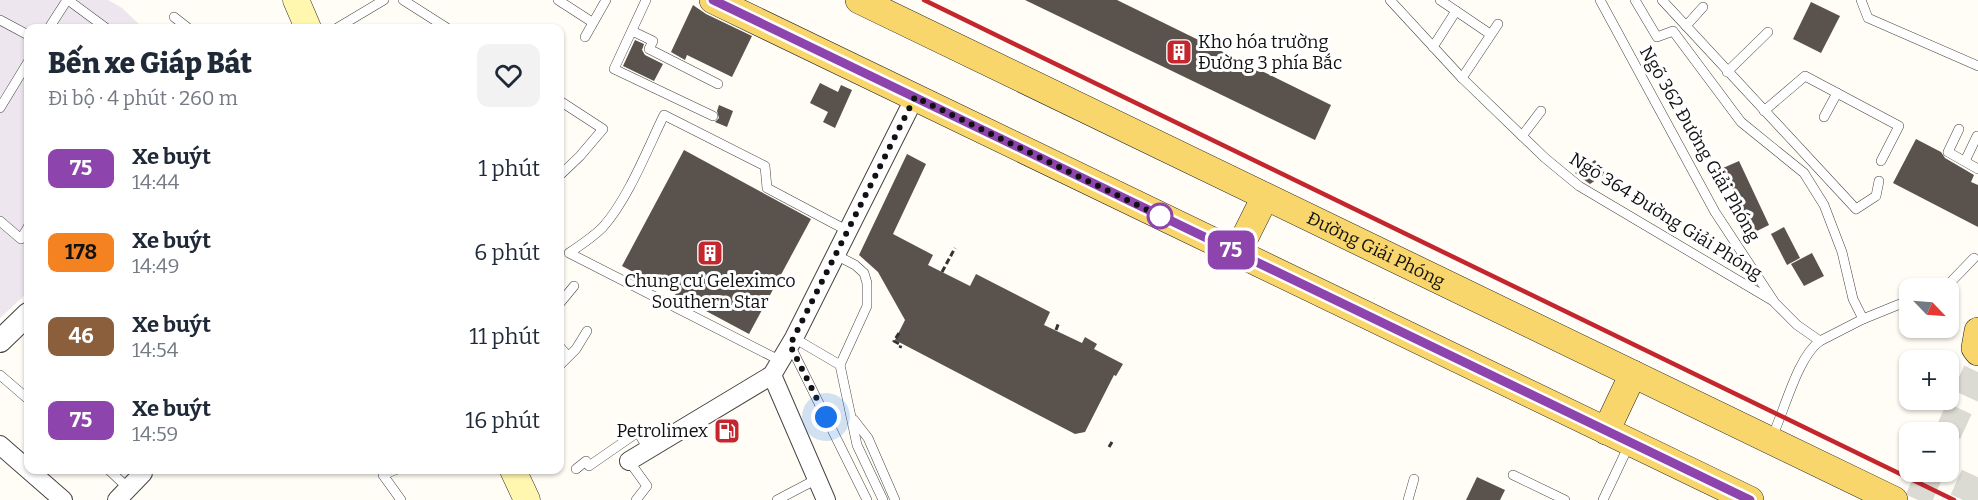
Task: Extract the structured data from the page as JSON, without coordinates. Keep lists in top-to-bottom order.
{
  "streets": {
    "main road": ["Đường Giải Phóng"],
    "lane": ["Ngõ 362 Đường Giải Phóng", "Ngõ 364 Đường Giải Phóng"]
  },
  "crossings": [
    ["Ngõ 362 Đường Giải Phóng", "Ngõ 364 Đường Giải Phóng"]
  ],
  "places": {
    "building": ["Kho hóa trường Đường 3 phía Bắc", "Chung cư Geleximco Southern Star"],
    "fuel station": ["Petrolimex"]
  },
  "lines": ["bus line 75"],
  "north": "bottom right",
  "page": {
    "on_map": "75",
    "heading": ["Bến xe Giáp Bát", "Đi bộ · 4 phút · 260 m"],
    "list": [
      {
        "mark": "75",
        "name": "Xe buýt",
        "note": "14:44",
        "value": "1 phút"
      },
      {
        "mark": "178",
        "name": "Xe buýt",
        "note": "14:49",
        "value": "6 phút"
      },
      {
        "mark": "46",
        "name": "Xe buýt",
        "note": "14:54",
        "value": "11 phút"
      },
      {
        "mark": "75",
        "name": "Xe buýt",
        "note": "14:59",
        "value": "16 phút"
      }
    ],
    "map_buttons": ["+", "−"]
  }
}
